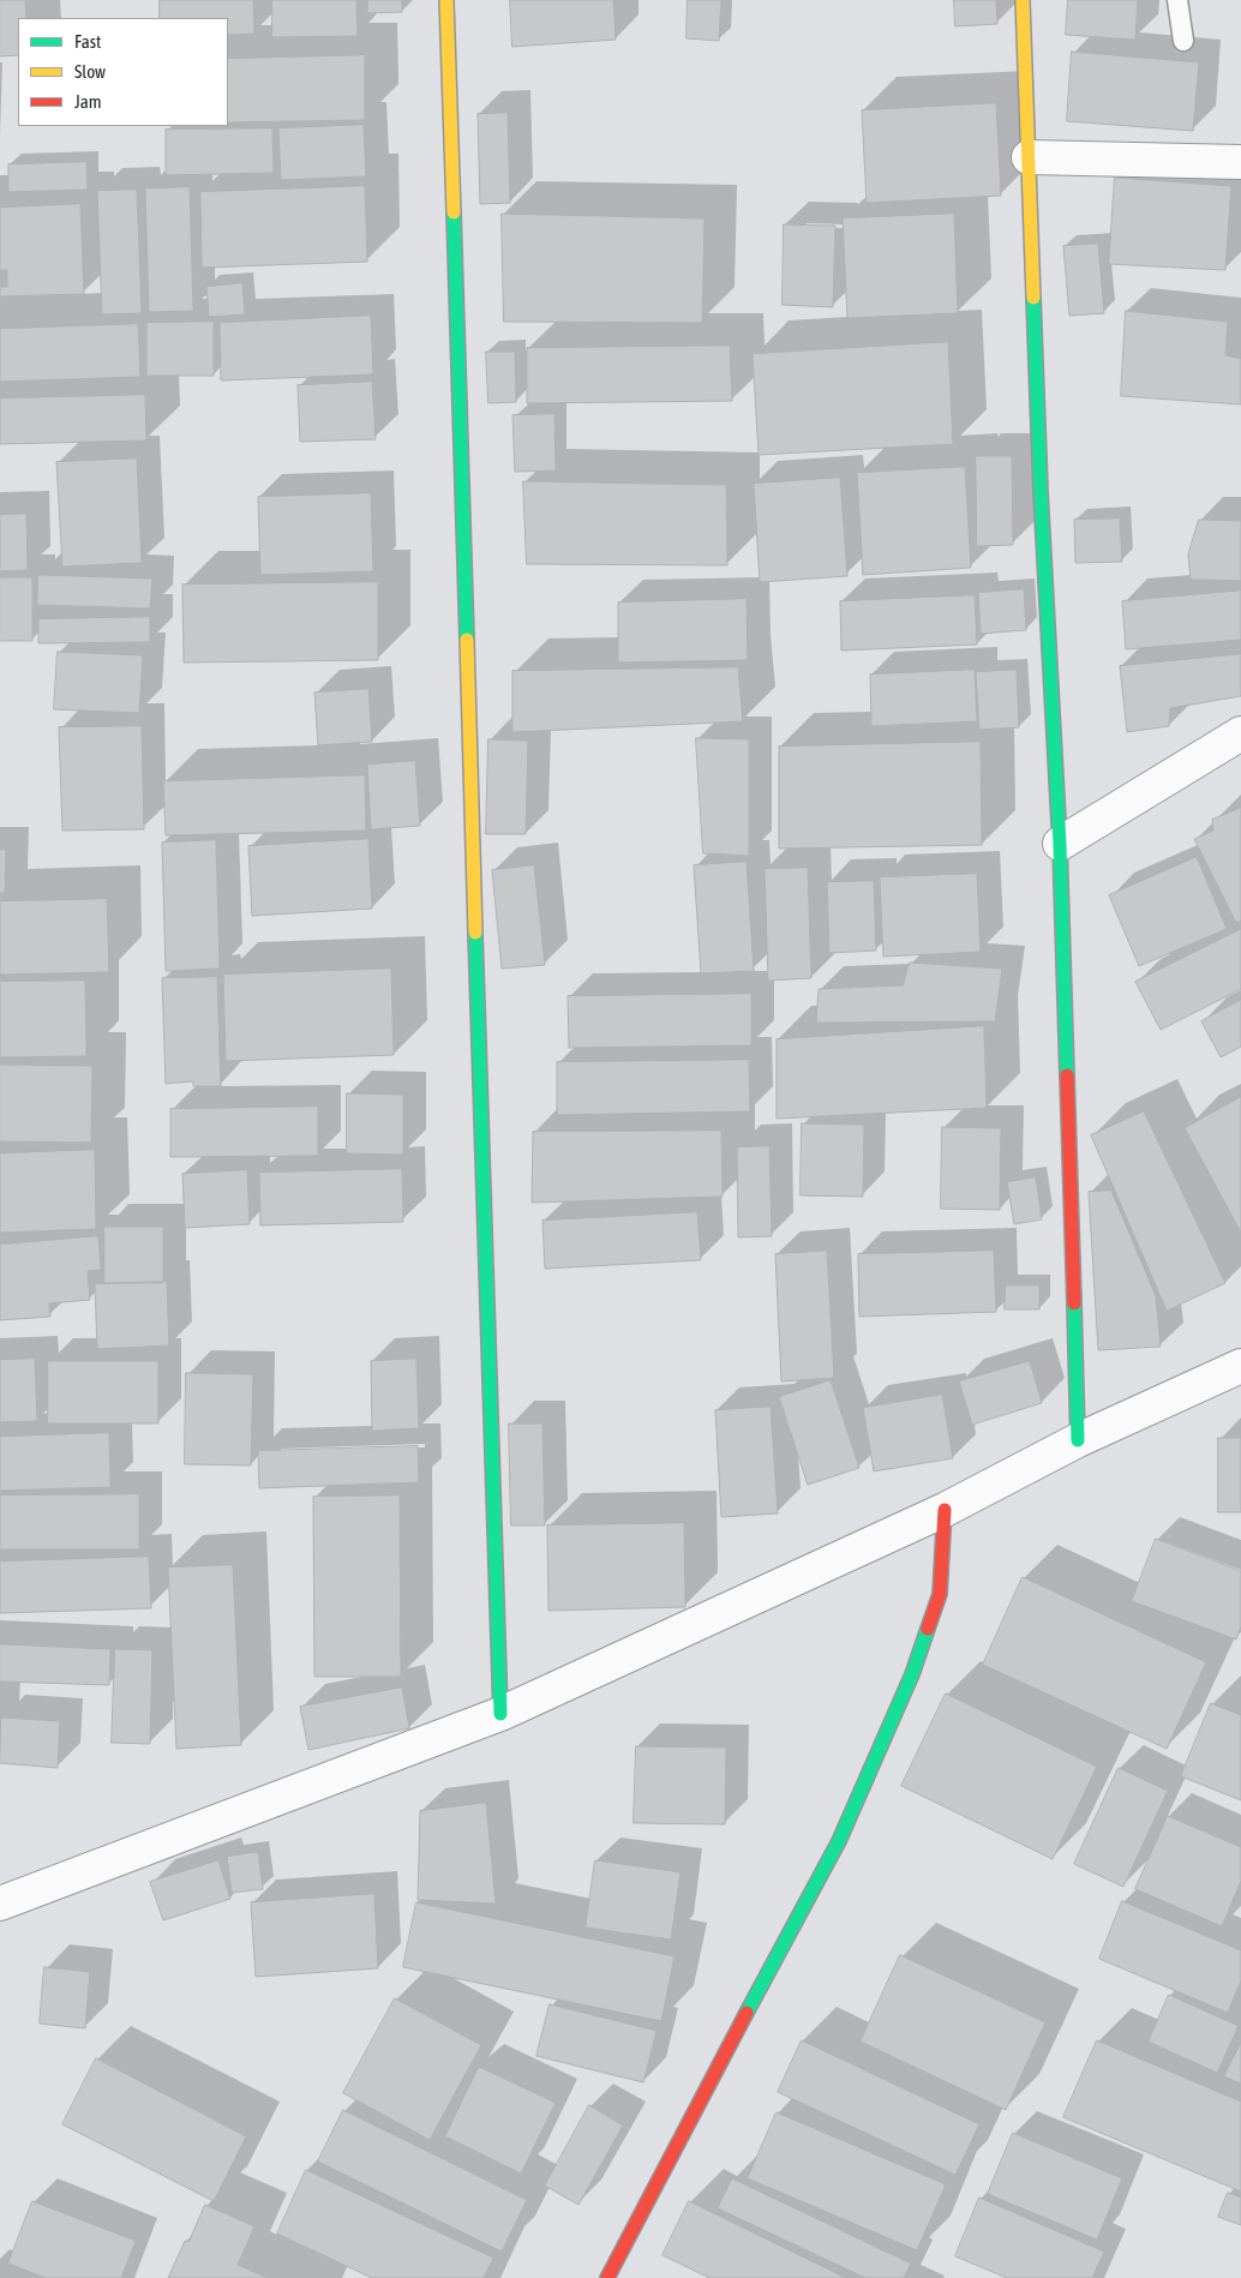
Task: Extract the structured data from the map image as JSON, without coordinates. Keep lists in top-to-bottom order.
{
  "legend": ["Fast", "Slow", "Jam"]
}
